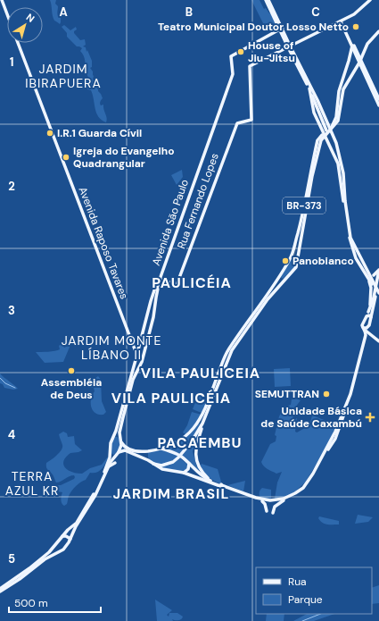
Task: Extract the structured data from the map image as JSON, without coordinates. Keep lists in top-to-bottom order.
{
  "streets": {
    "main road": [
      "Rua Fernando Lopes",
      "BR-373",
      "Avenida São Paulo",
      "Avenida Raposo Tavares"
    ]
  },
  "crossings": [
    ["Rua Fernando Lopes", "Avenida São Paulo"],
    ["BR-373", "Avenida São Paulo"]
  ],
  "districts": [
    "JARDIM IBIRAPUERA",
    "PAULICÉIA",
    "JARDIM MONTE LÍBANO II",
    "VILA PAULICEIA",
    "VILA PAULICÉIA",
    "PACAEMBU",
    "TERRA AZUL KR",
    "JARDIM BRASIL"
  ],
  "places": {
    "other": [
      "Teatro Municipal Doutor Losso Netto",
      "House of Jiu-Jitsu",
      "I.R.1 Guarda Cívil",
      "Igreja do Evangelho Quadrangular",
      "Panobianco",
      "Assembléia de Deus",
      "SEMUTTRAN"
    ],
    "health": ["Unidade Básica de Saúde Caxambú"]
  },
  "legend": ["Rua", "Parque"],
  "scale_bar": "500 m",
  "north": "top right",
  "grid": {
    "columns": ["A", "B", "C"],
    "rows": [
      "1",
      "2",
      "3",
      "4",
      "5"
    ]
  }
}
